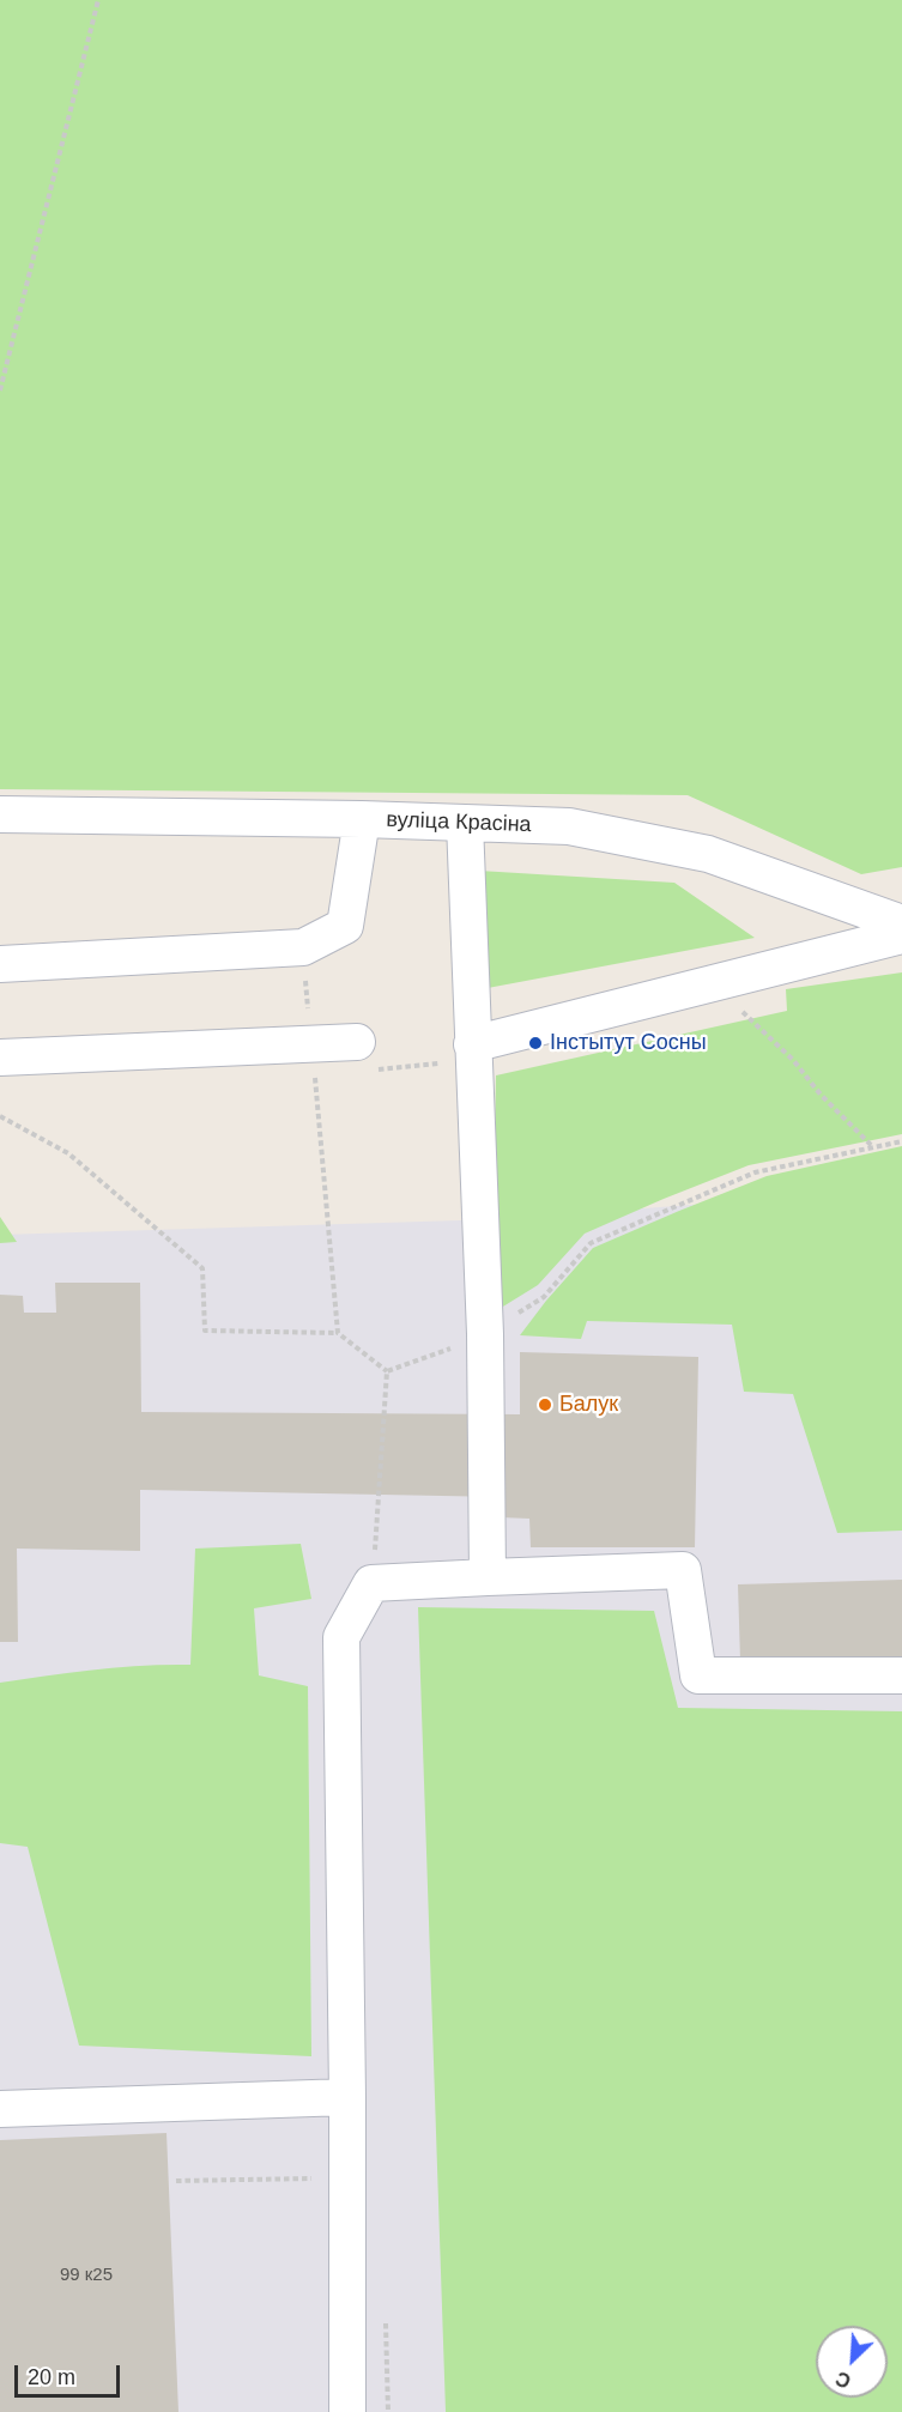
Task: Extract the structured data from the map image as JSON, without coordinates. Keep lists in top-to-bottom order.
{
  "streets": {
    "street": ["вуліца Красіна"]
  },
  "places": ["Інстытут Сосны", "Балук"],
  "house_numbers": ["99 к25"],
  "scale_bar": "20 m",
  "north": "bottom left"
}
